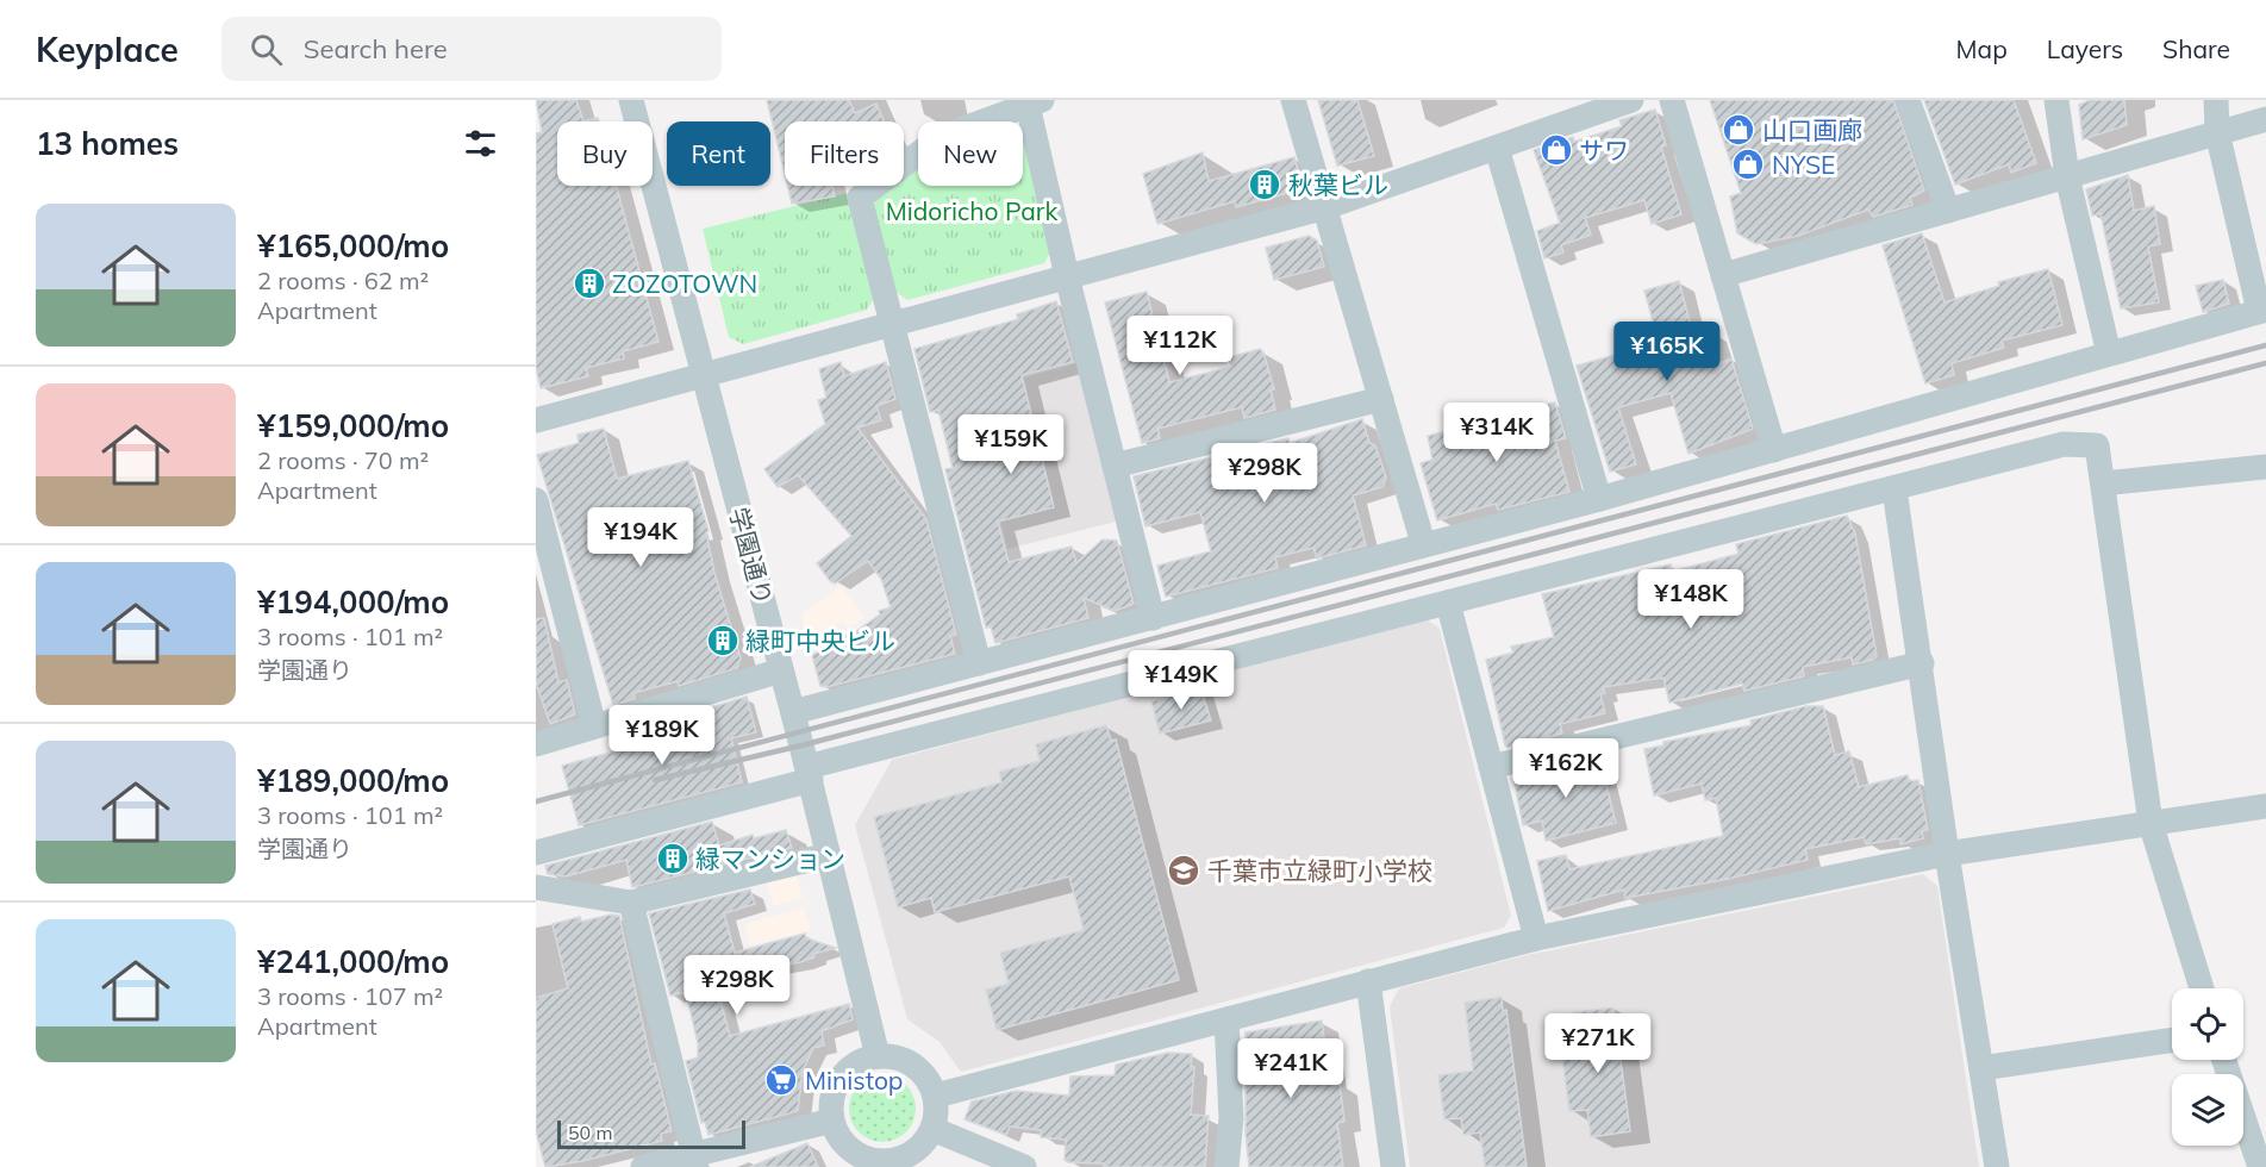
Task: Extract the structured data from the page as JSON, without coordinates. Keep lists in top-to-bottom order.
{
  "streets": {
    "street": ["学園通り"]
  },
  "parks": ["Midoricho Park"],
  "places": {
    "shop": ["山口画廊", "サワ", "NYSE"],
    "building": [
      "秋葉ビル",
      "ZOZOTOWN",
      "緑町中央ビル",
      "緑マンション"
    ],
    "school or university": ["千葉市立緑町小学校"],
    "supermarket": ["Ministop"]
  },
  "scale_bar": "50 m",
  "page": {
    "header": "Keyplace",
    "search": "Search here",
    "nav": ["Map", "Layers", "Share"],
    "heading": "13 homes",
    "chip": [
      "Buy",
      "Rent",
      "Filters",
      "New"
    ],
    "list": [
      {
        "name": "¥165,000/mo",
        "note": "2 rooms · 62 m² · Apartment"
      },
      {
        "name": "¥159,000/mo",
        "note": "2 rooms · 70 m² · Apartment"
      },
      {
        "name": "¥194,000/mo",
        "note": "3 rooms · 101 m² · 学園通り"
      },
      {
        "name": "¥189,000/mo",
        "note": "3 rooms · 101 m² · 学園通り"
      },
      {
        "name": "¥241,000/mo",
        "note": "3 rooms · 107 m² · Apartment"
      }
    ],
    "price": [
      "¥112K",
      "¥165K",
      "¥314K",
      "¥159K",
      "¥298K",
      "¥194K",
      "¥148K",
      "¥149K",
      "¥189K",
      "¥162K",
      "¥298K",
      "¥271K",
      "¥241K"
    ],
    "scale": "50 m"
  }
}
